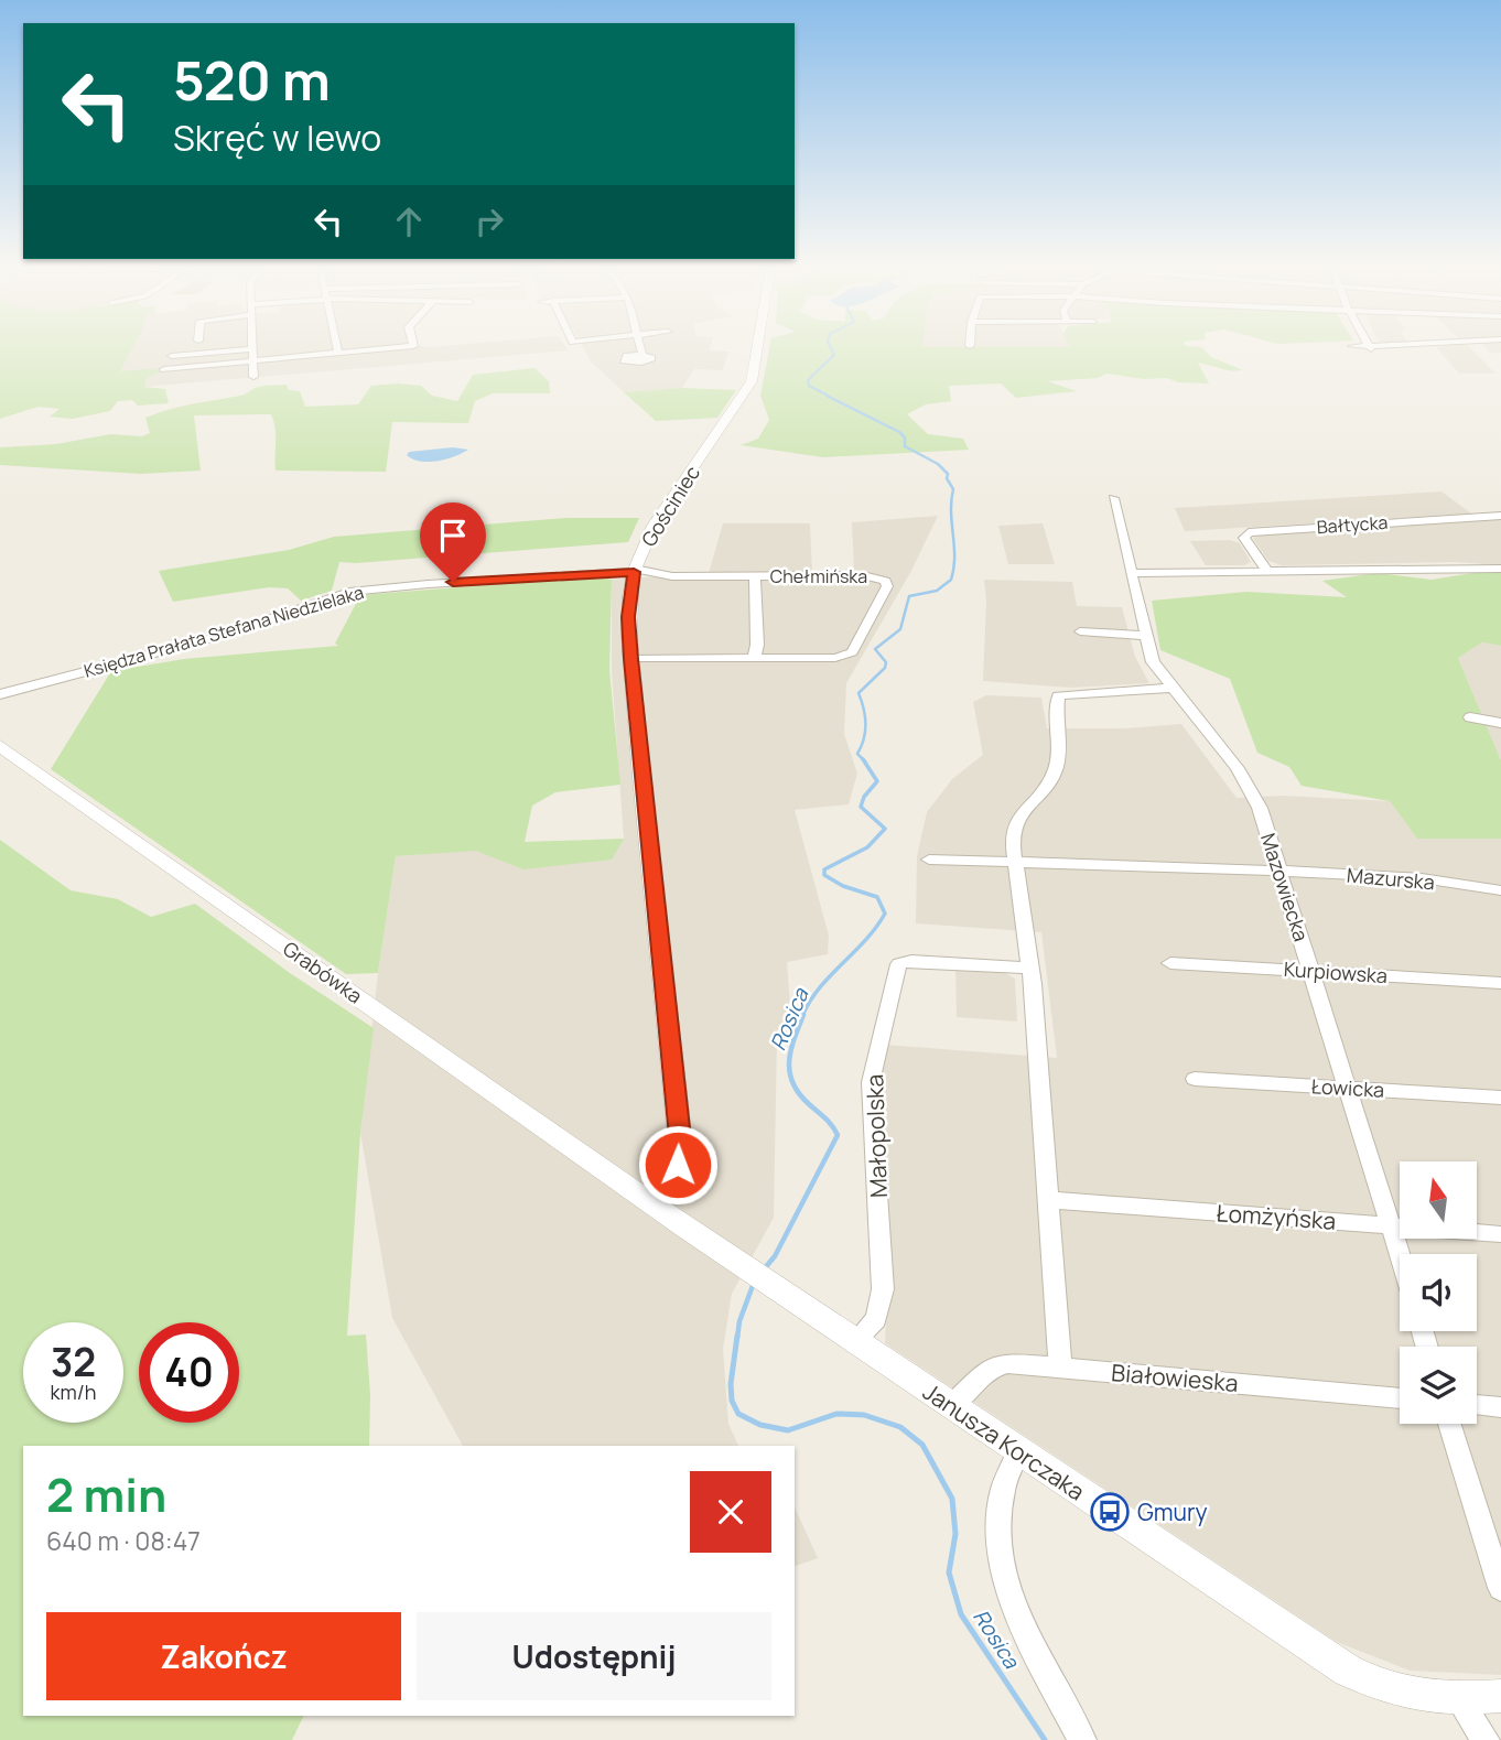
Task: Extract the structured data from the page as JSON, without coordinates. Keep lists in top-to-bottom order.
{
  "streets": {
    "street": [
      "Gościniec",
      "Bałtycka",
      "Chełmińska",
      "Księdza Prałata Stefana Niedzielaka",
      "Mazurska",
      "Mazowiecka",
      "Grabówka",
      "Kurpiowska",
      "Łowicka",
      "Małopolska",
      "Łomżyńska",
      "Białowieska",
      "Janusza Korczaka"
    ]
  },
  "crossings": [
    ["Gościniec", "Chełmińska"],
    ["Gościniec", "Księdza Prałata Stefana Niedzielaka"],
    ["Gościniec", "Grabówka"],
    ["Gościniec", "Janusza Korczaka"],
    ["Chełmińska", "Księdza Prałata Stefana Niedzielaka"],
    ["Mazurska", "Mazowiecka"],
    ["Mazowiecka", "Kurpiowska"],
    ["Mazowiecka", "Łowicka"],
    ["Mazowiecka", "Łomżyńska"],
    ["Grabówka", "Janusza Korczaka"],
    ["Małopolska", "Janusza Korczaka"],
    ["Białowieska", "Janusza Korczaka"]
  ],
  "water": ["Rosica"],
  "places": {
    "bus stop": ["Gmury"]
  },
  "north": "top",
  "page": {
    "turn": ["520 m", "Skręć w lewo"],
    "speed": "32 km/h",
    "limit": "40",
    "heading": ["2 min", "640 m · 08:47"],
    "buttons": ["Zakończ", "Udostępnij"]
  }
}
